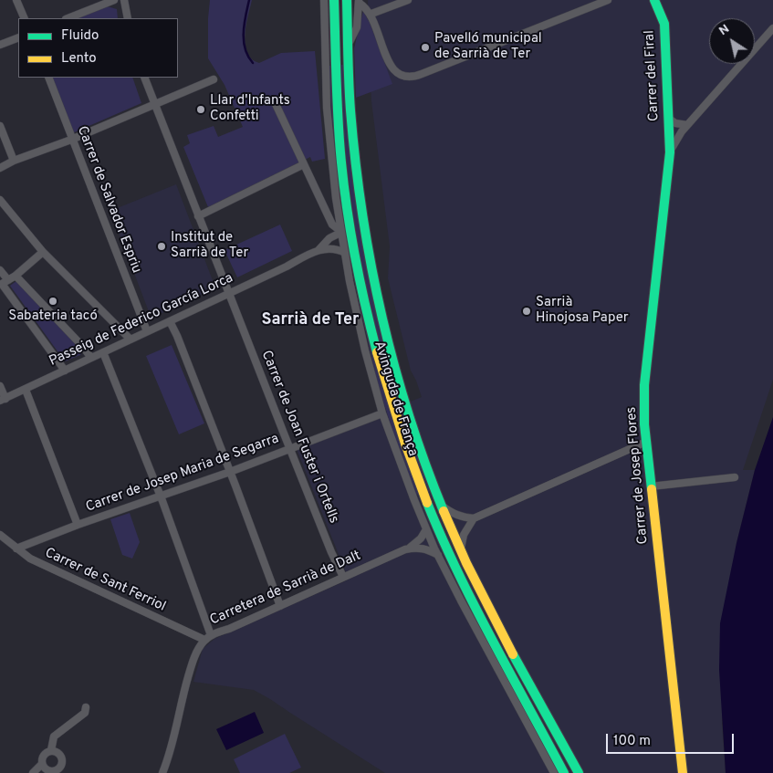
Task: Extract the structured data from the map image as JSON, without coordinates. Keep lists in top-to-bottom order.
{
  "streets": {
    "main road": ["Carrer del Firal", "Avinguda de França", "Carrer de Josep Flores"],
    "street": [
      "Carrer de Salvador Espriu",
      "Passeig de Federico García Lorca",
      "Carrer de Joan Fuster i Ortells",
      "Carrer de Josep Maria de Segarra",
      "Carrer de Sant Ferriol",
      "Carretera de Sarrià de Dalt"
    ]
  },
  "crossings": [
    ["Carrer del Firal", "Carrer de Josep Flores"],
    ["Carrer de Salvador Espriu", "Passeig de Federico García Lorca"],
    ["Passeig de Federico García Lorca", "Avinguda de França"],
    ["Passeig de Federico García Lorca", "Carrer de Joan Fuster i Ortells"],
    ["Avinguda de França", "Carrer de Josep Maria de Segarra"],
    ["Avinguda de França", "Carretera de Sarrià de Dalt"],
    ["Carrer de Joan Fuster i Ortells", "Carrer de Josep Maria de Segarra"],
    ["Carrer de Joan Fuster i Ortells", "Carretera de Sarrià de Dalt"],
    ["Carrer de Josep Maria de Segarra", "Carrer de Sant Ferriol"],
    ["Carrer de Sant Ferriol", "Carretera de Sarrià de Dalt"]
  ],
  "districts": ["Sarrià de Ter"],
  "places": [
    "Pavelló municipal de Sarrià de Ter",
    "Llar d'Infants Confetti",
    "Institut de Sarrià de Ter",
    "Sabateria tacó",
    "Sarrià Hinojosa Paper"
  ],
  "legend": ["Fluido", "Lento"],
  "scale_bar": "100 m",
  "north": "top left"
}
